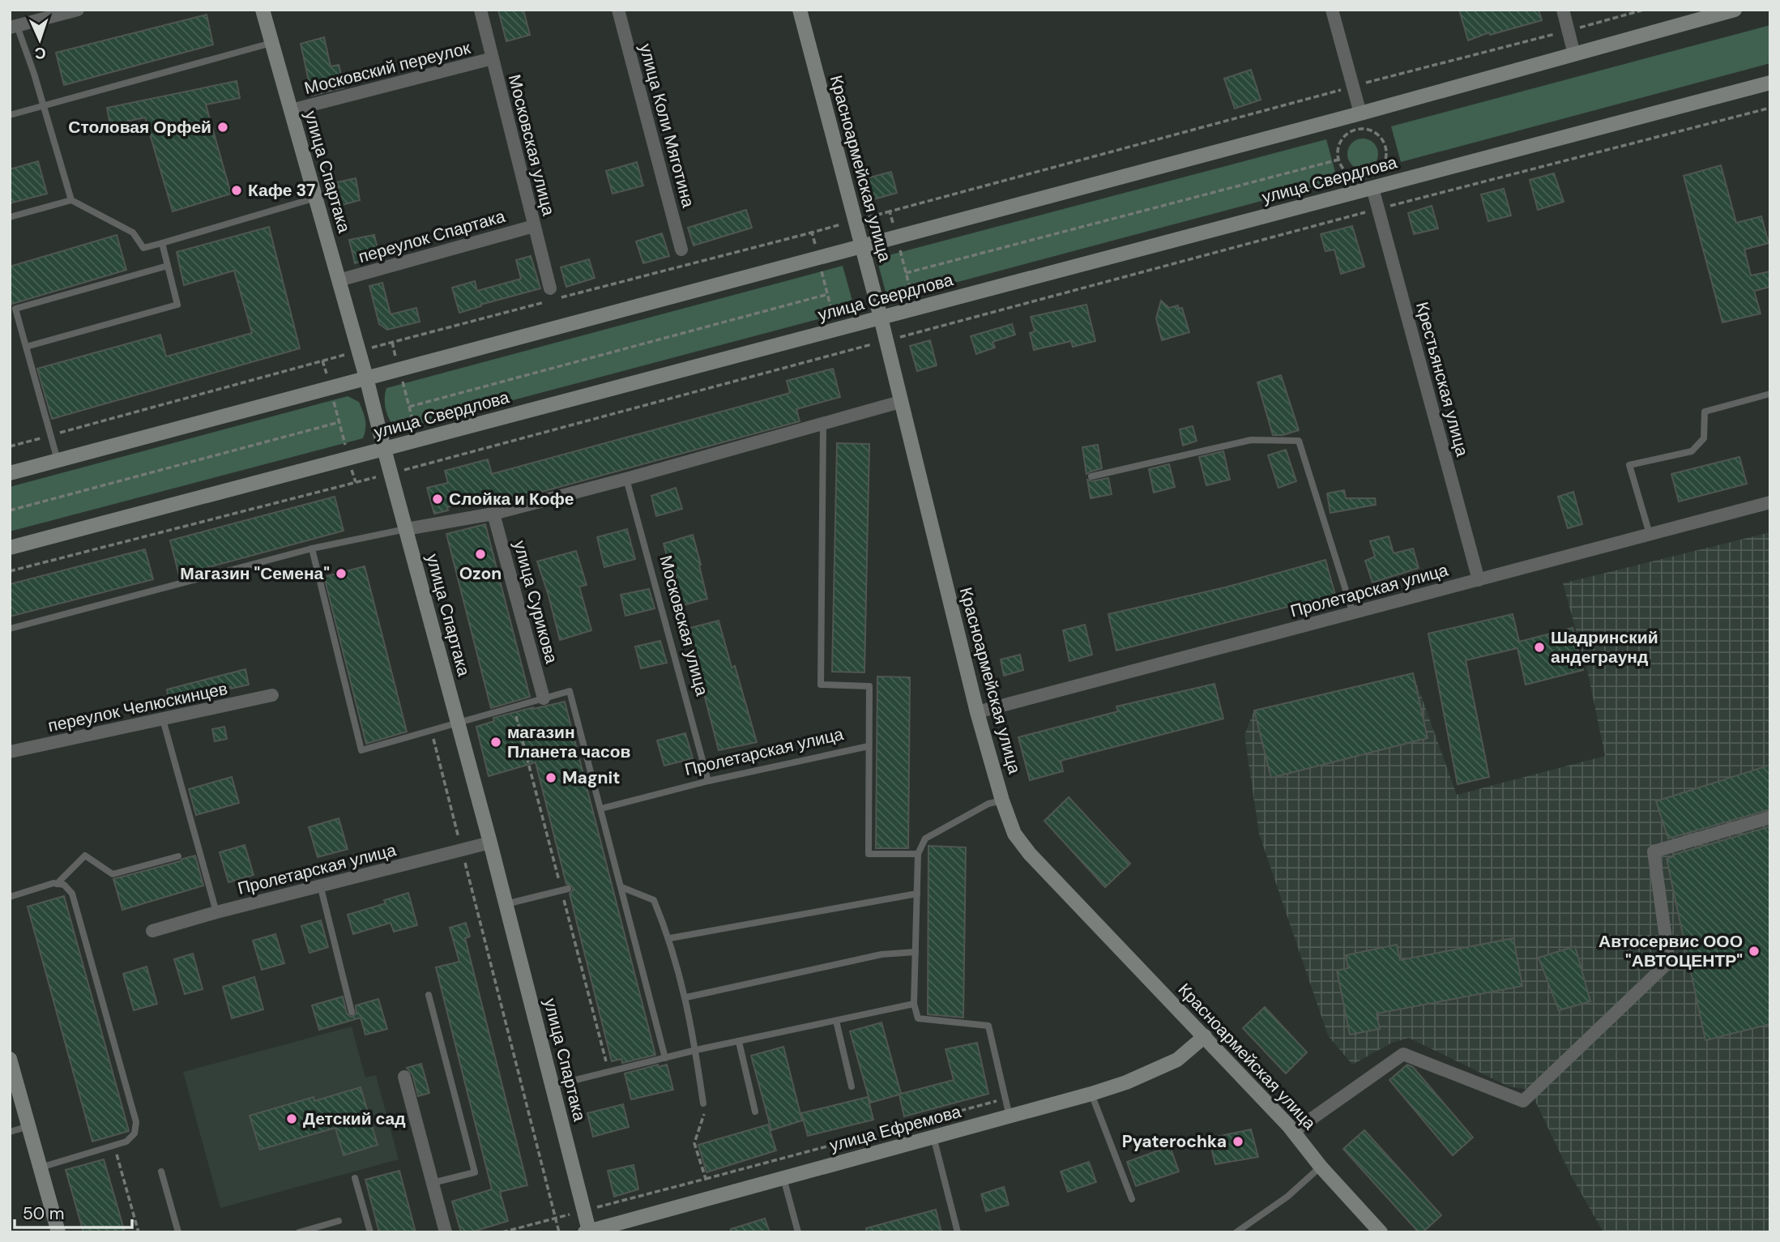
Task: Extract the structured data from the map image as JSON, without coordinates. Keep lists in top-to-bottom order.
{
  "streets": {
    "main road": [
      "Красноармейская улица",
      "улица Спартака",
      "улица Свердлова",
      "улица Ефремова"
    ],
    "street": [
      "Московский переулок",
      "улица Коли Мяготина",
      "Московская улица",
      "переулок Спартака",
      "Крестьянская улица",
      "Пролетарская улица",
      "улица Сурикова",
      "переулок Челюскинцев"
    ]
  },
  "crossings": [
    ["Московский переулок", "Московская улица"],
    ["Московский переулок", "улица Спартака"],
    ["Московская улица", "переулок Спартака"],
    ["Московская улица", "Пролетарская улица"],
    ["Красноармейская улица", "улица Свердлова"],
    ["Красноармейская улица", "Пролетарская улица"],
    ["Красноармейская улица", "улица Ефремова"],
    ["улица Спартака", "улица Свердлова"],
    ["улица Спартака", "переулок Спартака"],
    ["улица Спартака", "Пролетарская улица"],
    ["улица Спартака", "улица Ефремова"],
    ["улица Свердлова", "Крестьянская улица"],
    ["Крестьянская улица", "Пролетарская улица"]
  ],
  "places": [
    "Столовая Орфей",
    "Кафе 37",
    "Слойка и Кофе",
    "Ozon",
    "Магазин \"Семена\"",
    "Шадринский андеграунд",
    "магазин Планета часов",
    "Magnit",
    "Автосервис ООО \"АВТОЦЕНТР\"",
    "Детский сад",
    "Pyaterochka"
  ],
  "scale_bar": "50 m",
  "north": "bottom"
}
